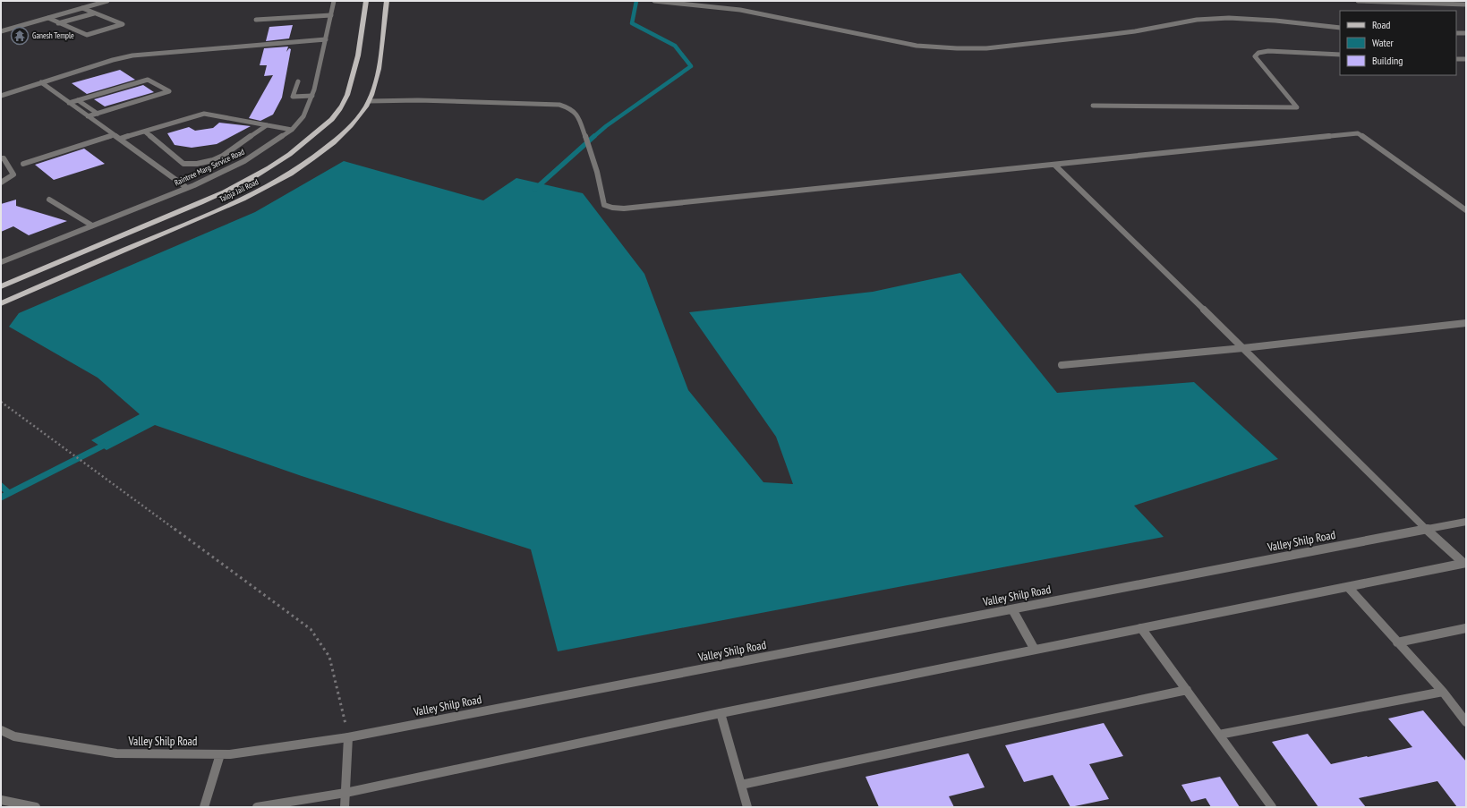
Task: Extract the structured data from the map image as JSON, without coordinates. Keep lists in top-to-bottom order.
{
  "streets": {
    "main road": ["Taloja Jail Road"],
    "street": ["Raintree Marg Service Road", "Valley Shilp Road"]
  },
  "places": {
    "temple": ["Ganesh Temple"]
  },
  "legend": ["Road", "Water", "Building"]
}
